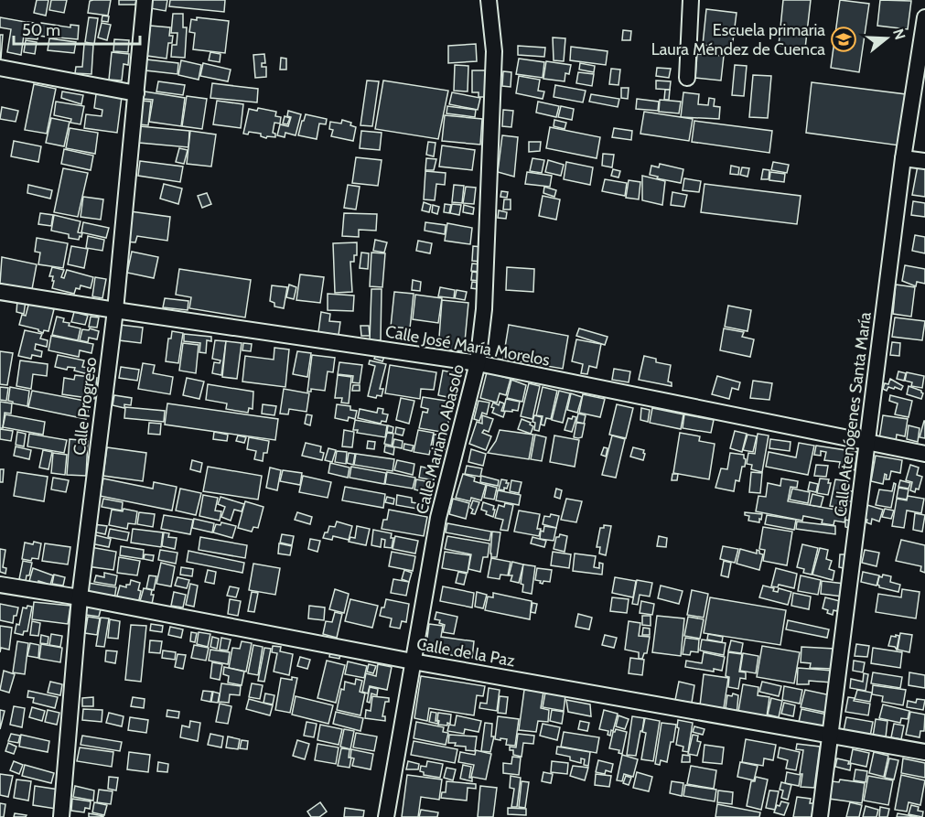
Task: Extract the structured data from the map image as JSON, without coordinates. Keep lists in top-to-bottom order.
{
  "streets": {
    "street": [
      "Calle José María Morelos",
      "Calle Progreso",
      "Calle Atenógenes Santa María",
      "Calle Mariano Abasolo",
      "Calle de la Paz"
    ]
  },
  "crossings": [
    ["Calle José María Morelos", "Calle Progreso"],
    ["Calle José María Morelos", "Calle Atenógenes Santa María"],
    ["Calle José María Morelos", "Calle Mariano Abasolo"],
    ["Calle Progreso", "Calle de la Paz"],
    ["Calle Atenógenes Santa María", "Calle de la Paz"],
    ["Calle Mariano Abasolo", "Calle de la Paz"]
  ],
  "places": {
    "school or university": ["Escuela primaria Laura Méndez de Cuenca"]
  },
  "scale_bar": "50 m",
  "north": "right"
}
